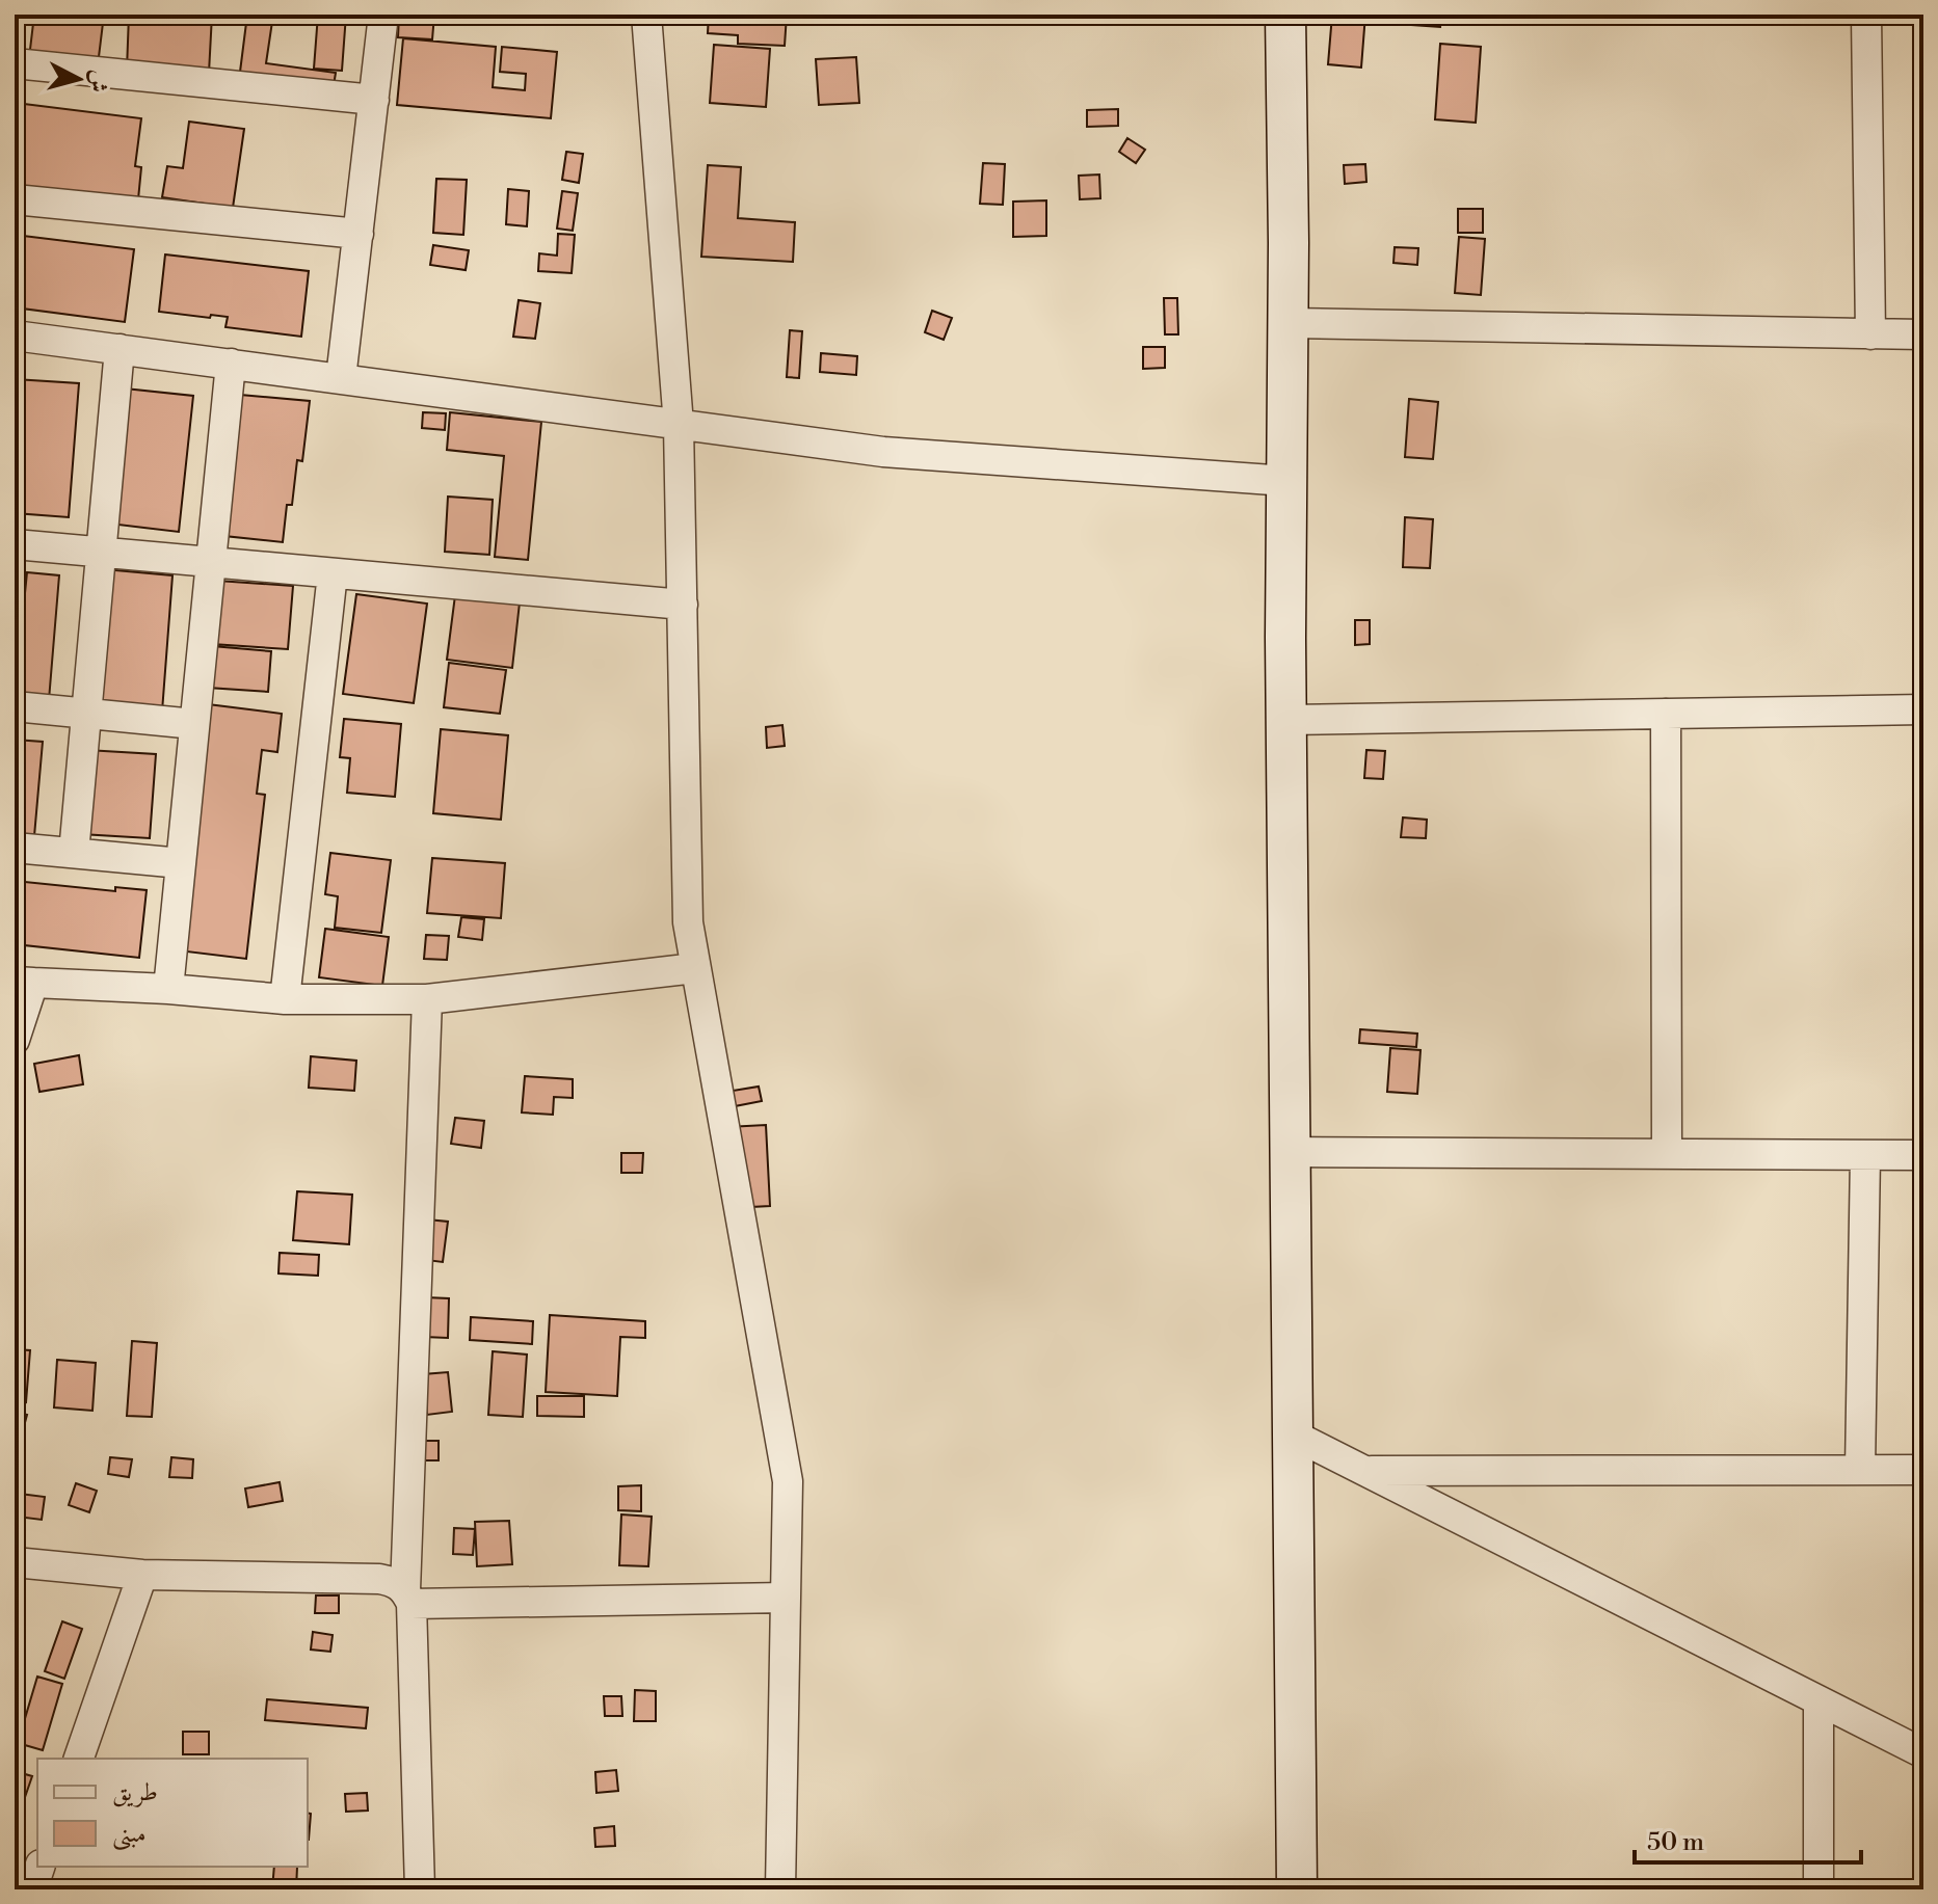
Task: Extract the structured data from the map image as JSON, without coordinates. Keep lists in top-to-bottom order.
{
  "legend": ["طريق", "مبنى"],
  "scale_bar": "50 m",
  "north": "right"
}
